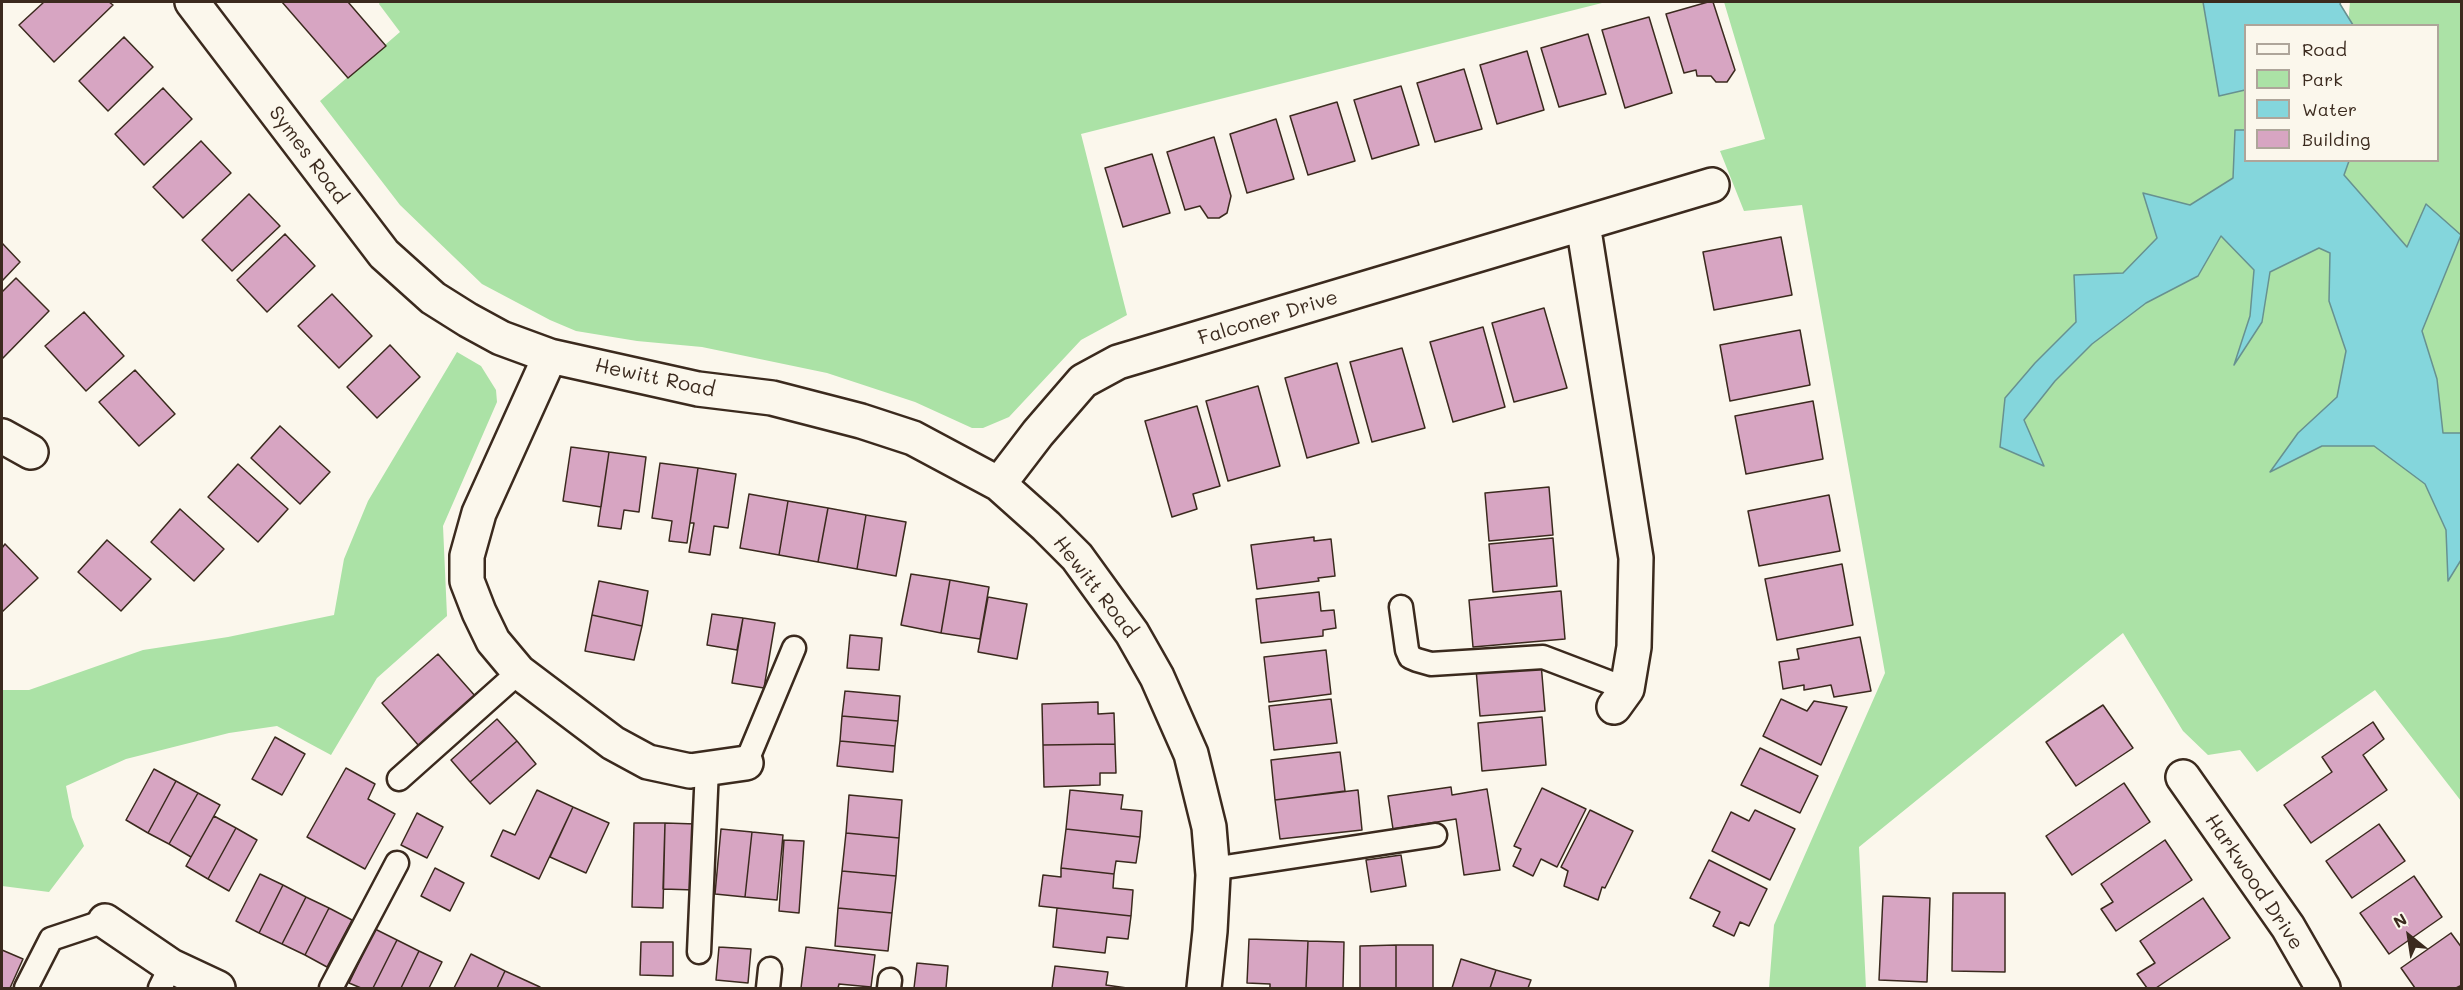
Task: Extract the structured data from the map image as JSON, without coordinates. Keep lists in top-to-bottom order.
{
  "streets": {
    "street": [
      "Symes Road",
      "Falconer Drive",
      "Hewitt Road",
      "Harkwood Drive"
    ]
  },
  "crossings": [
    ["Symes Road", "Hewitt Road"],
    ["Falconer Drive", "Hewitt Road"]
  ],
  "legend": [
    "Road",
    "Park",
    "Water",
    "Building"
  ],
  "north": "top left"
}
